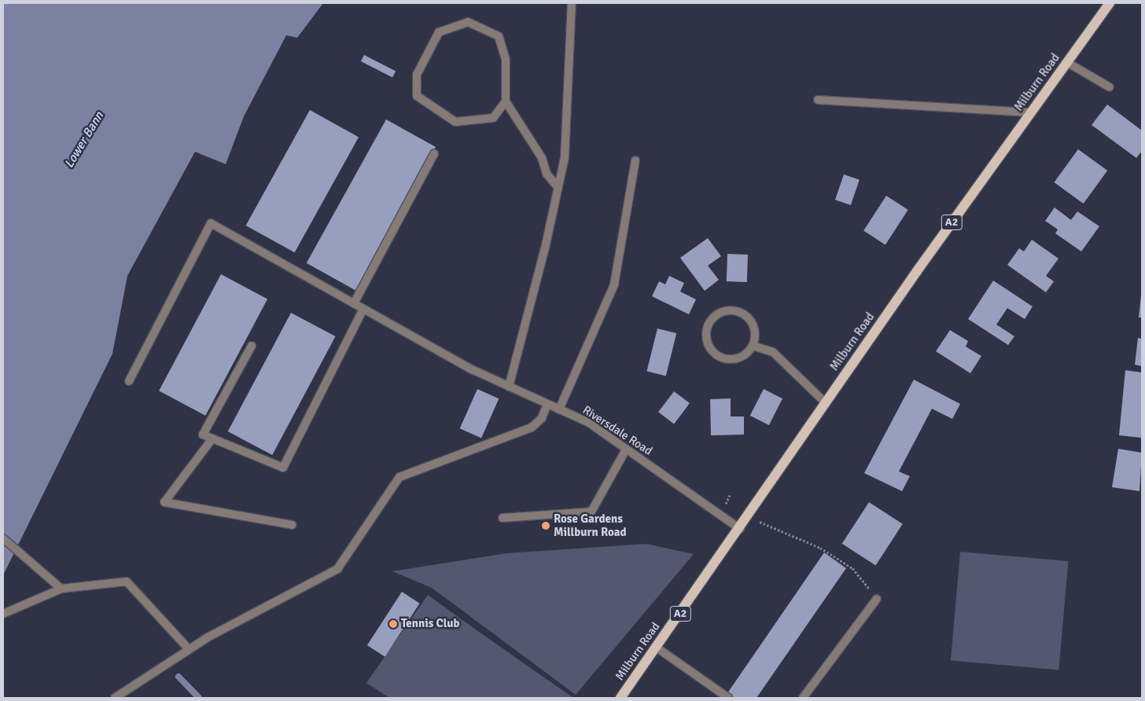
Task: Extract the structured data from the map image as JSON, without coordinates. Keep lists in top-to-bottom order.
{
  "streets": {
    "main road": ["Milburn Road", "A2"],
    "street": ["Riversdale Road"]
  },
  "crossings": [
    ["Milburn Road", "Riversdale Road"]
  ],
  "water": ["Lower Bann"],
  "places": ["Rose Gardens Millburn Road", "Tennis Club"]
}
